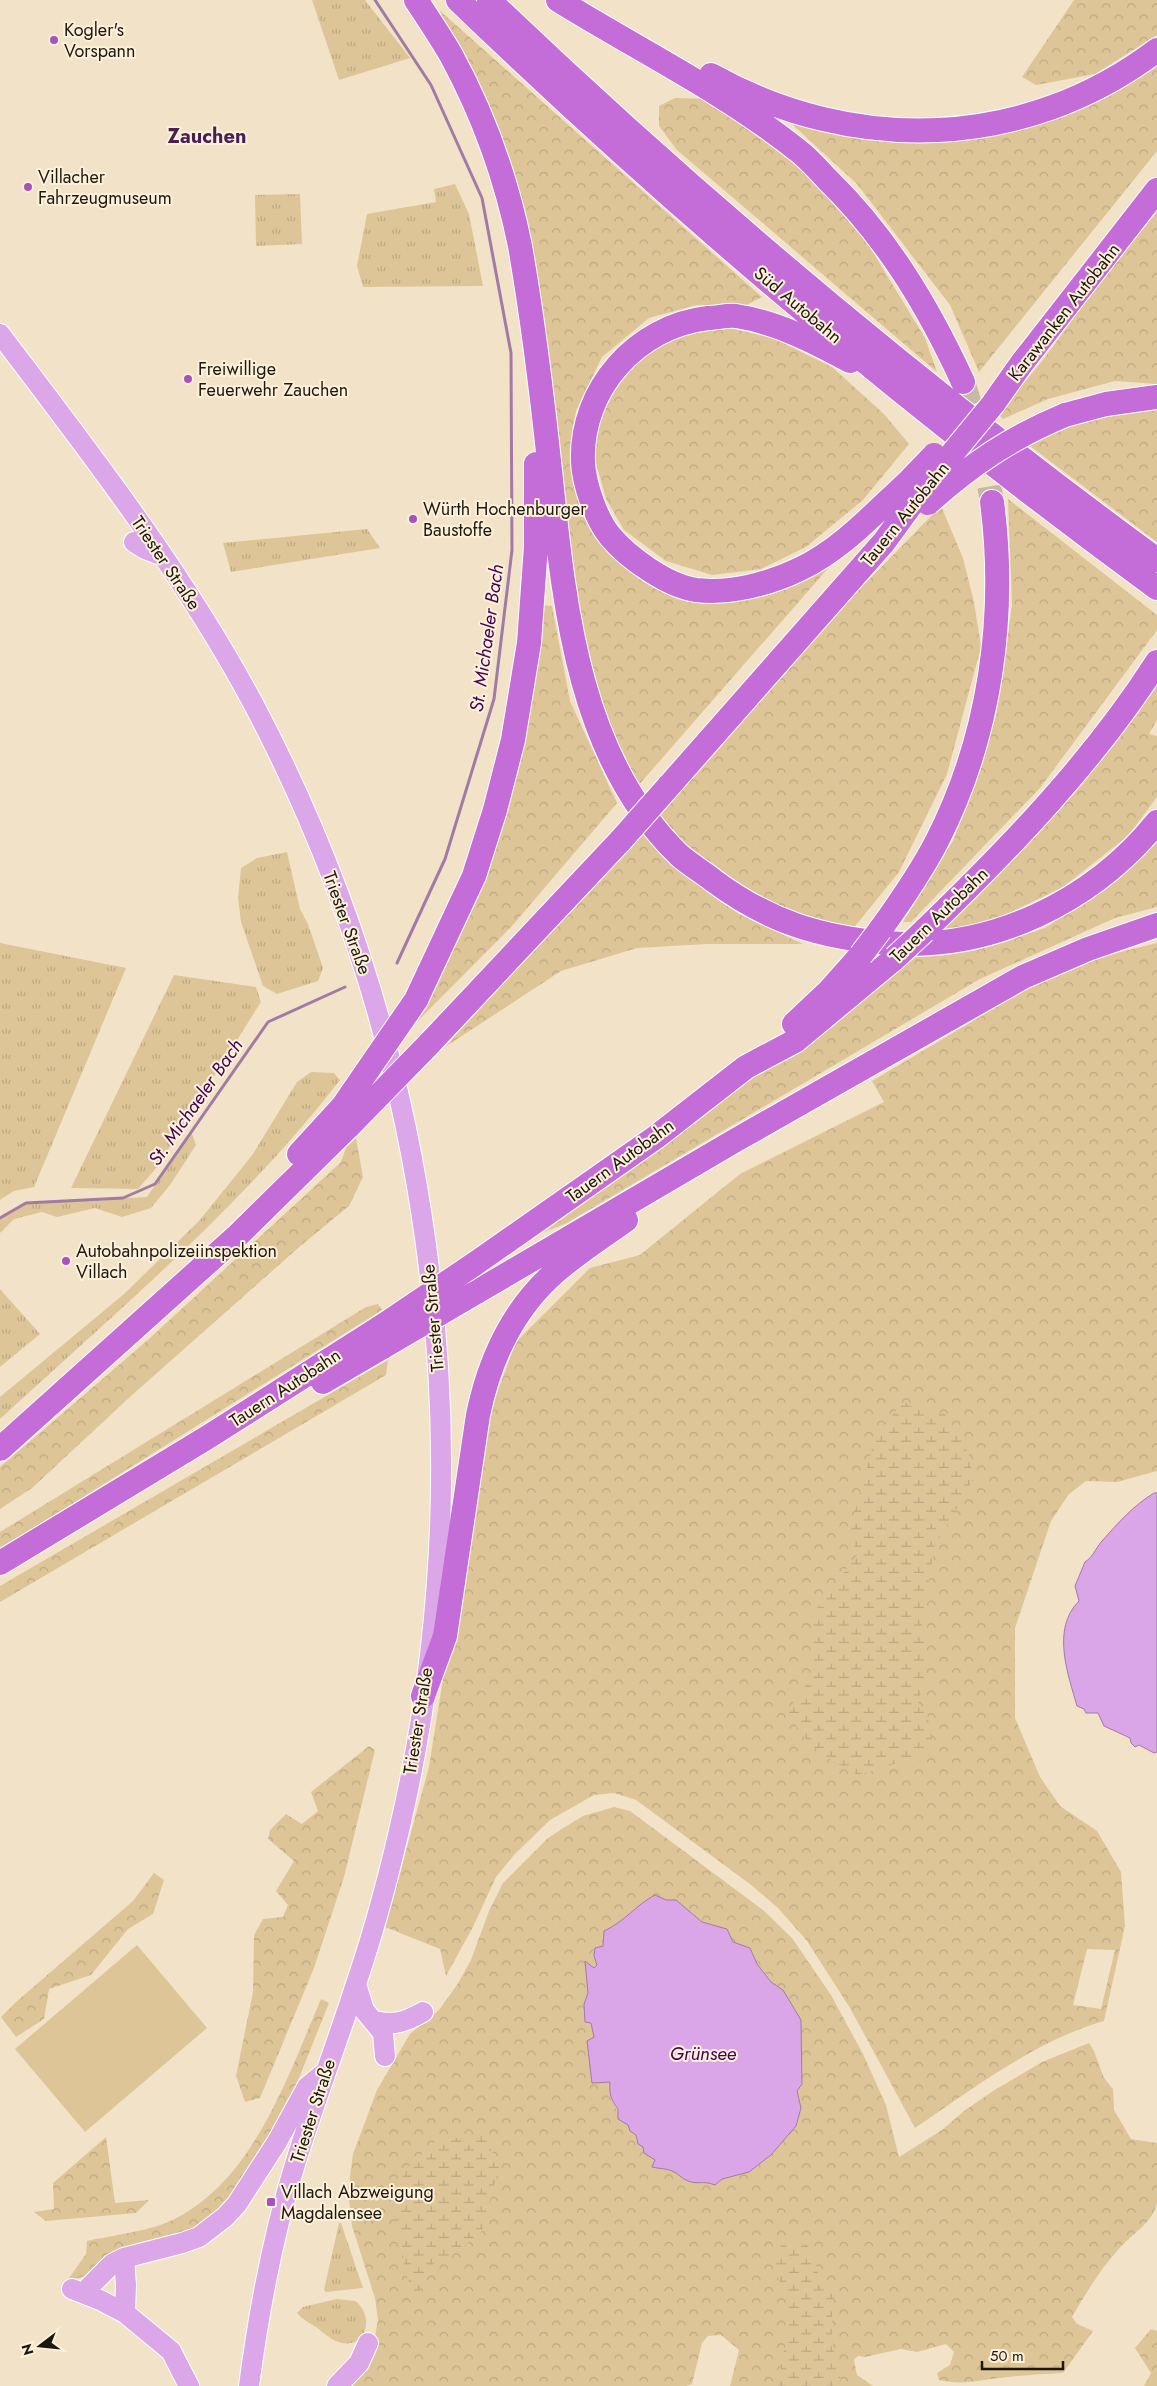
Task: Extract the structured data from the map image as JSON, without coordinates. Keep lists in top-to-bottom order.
{
  "streets": {
    "highway": ["Süd Autobahn", "Karawanken Autobahn", "Tauern Autobahn"],
    "main road": ["Triester Straße"]
  },
  "crossings": [
    ["Karawanken Autobahn", "Tauern Autobahn"]
  ],
  "districts": ["Zauchen"],
  "water": ["St. Michaeler Bach", "Grünsee"],
  "places": {
    "other": [
      "Kogler's Vorspann",
      "Villacher Fahrzeugmuseum",
      "Freiwillige Feuerwehr Zauchen",
      "Würth Hochenburger Baustoffe",
      "Autobahnpolizeiinspektion Villach"
    ],
    "transit": ["Villach Abzweigung Magdalensee"]
  },
  "scale_bar": "50 m",
  "north": "left"
}
